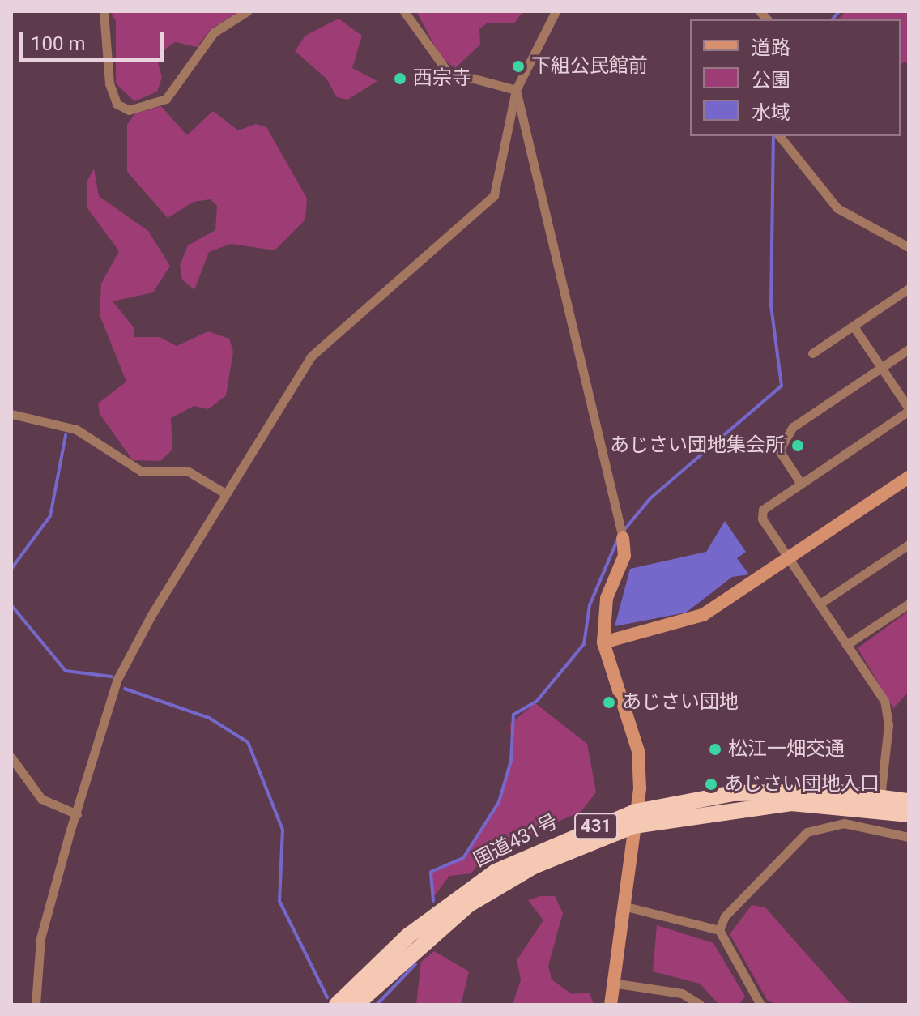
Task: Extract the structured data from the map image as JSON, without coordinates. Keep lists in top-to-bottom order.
{
  "streets": {
    "highway": ["431", "国道431号"]
  },
  "places": [
    "下組公民館前",
    "西宗寺",
    "あじさい団地集会所",
    "あじさい団地",
    "松江一畑交通",
    "あじさい団地入口"
  ],
  "legend": ["道路", "公園", "水域"],
  "scale_bar": "100 m"
}
